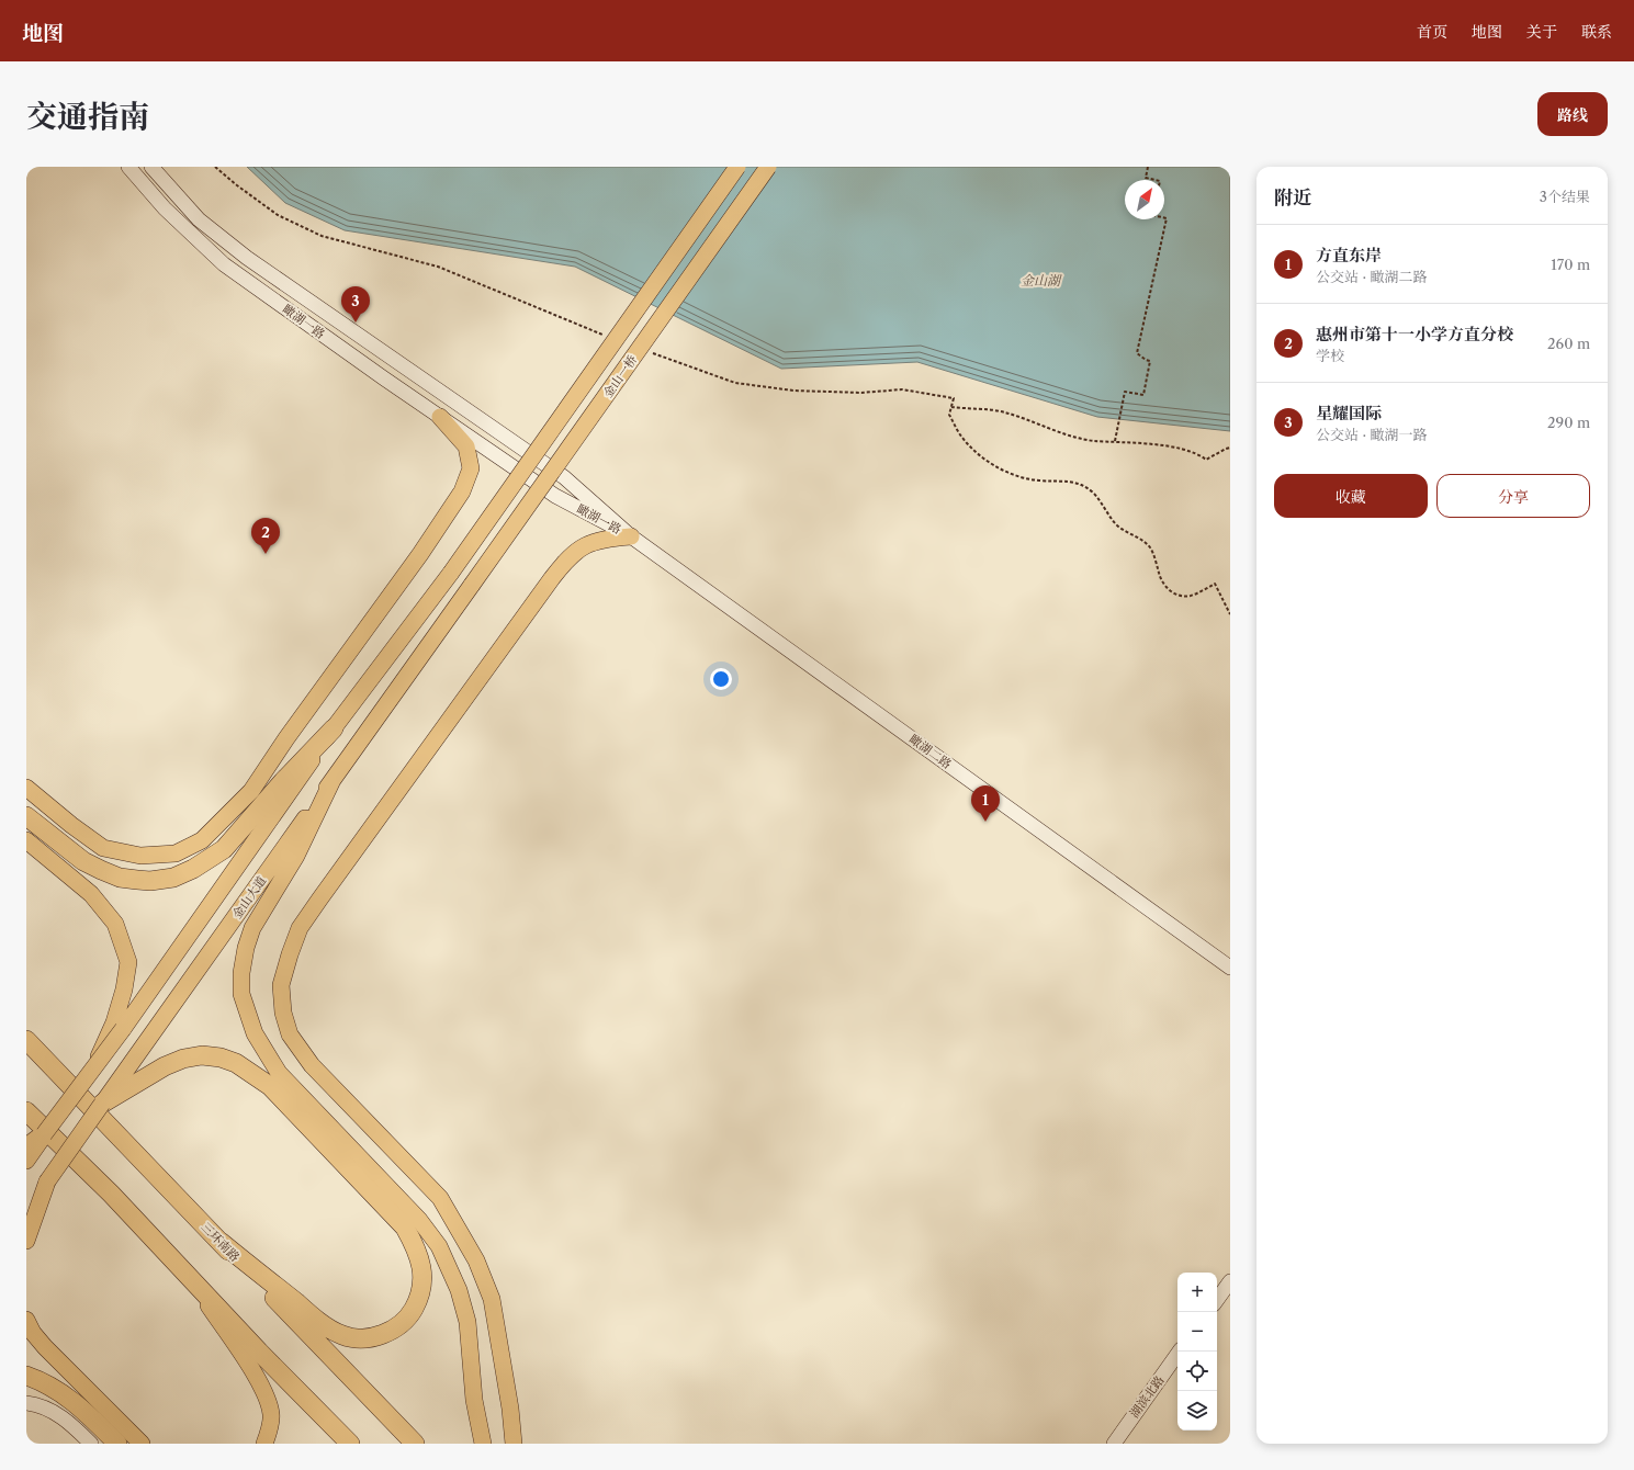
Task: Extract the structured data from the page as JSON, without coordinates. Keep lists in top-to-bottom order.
{
  "streets": {
    "highway": ["三环南路"],
    "main road": ["金山一桥", "金山大道"],
    "street": ["瞰湖一路", "瞰湖二路", "湖滨北路"]
  },
  "crossings": [
    ["瞰湖一路", "瞰湖二路"],
    ["金山一桥", "金山大道"]
  ],
  "water": ["金山湖"],
  "north": "top right",
  "page": {
    "header": "地图",
    "nav": [
      "首页",
      "地图",
      "关于",
      "联系"
    ],
    "title": "交通指南",
    "buttons": [
      "路线",
      ["收藏", "分享"]
    ],
    "heading": ["附近", "3个结果"],
    "list": [
      {
        "mark": "1",
        "name": "方直东岸",
        "note": "公交站 · 瞰湖二路",
        "value": "170 m"
      },
      {
        "mark": "2",
        "name": "惠州市第十一小学方直分校",
        "note": "学校",
        "value": "260 m"
      },
      {
        "mark": "3",
        "name": "星耀国际",
        "note": "公交站 · 瞰湖一路",
        "value": "290 m"
      }
    ],
    "pins": ["3", "2", "1"],
    "map_buttons": ["+", "−"]
  }
}
